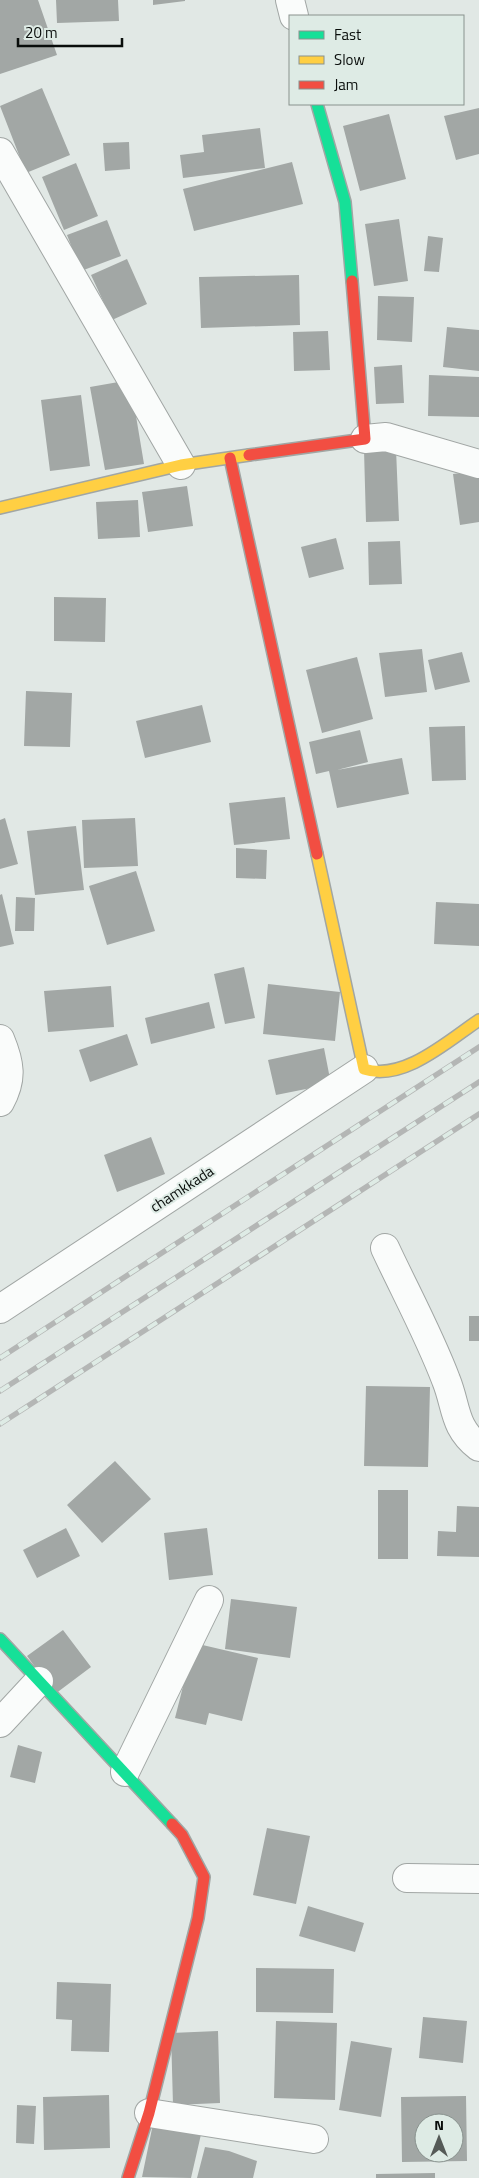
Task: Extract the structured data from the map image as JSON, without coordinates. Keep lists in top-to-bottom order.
{
  "streets": {
    "street": ["chamkkada"]
  },
  "legend": ["Fast", "Slow", "Jam"],
  "scale_bar": "20 m",
  "north": "top"
}
